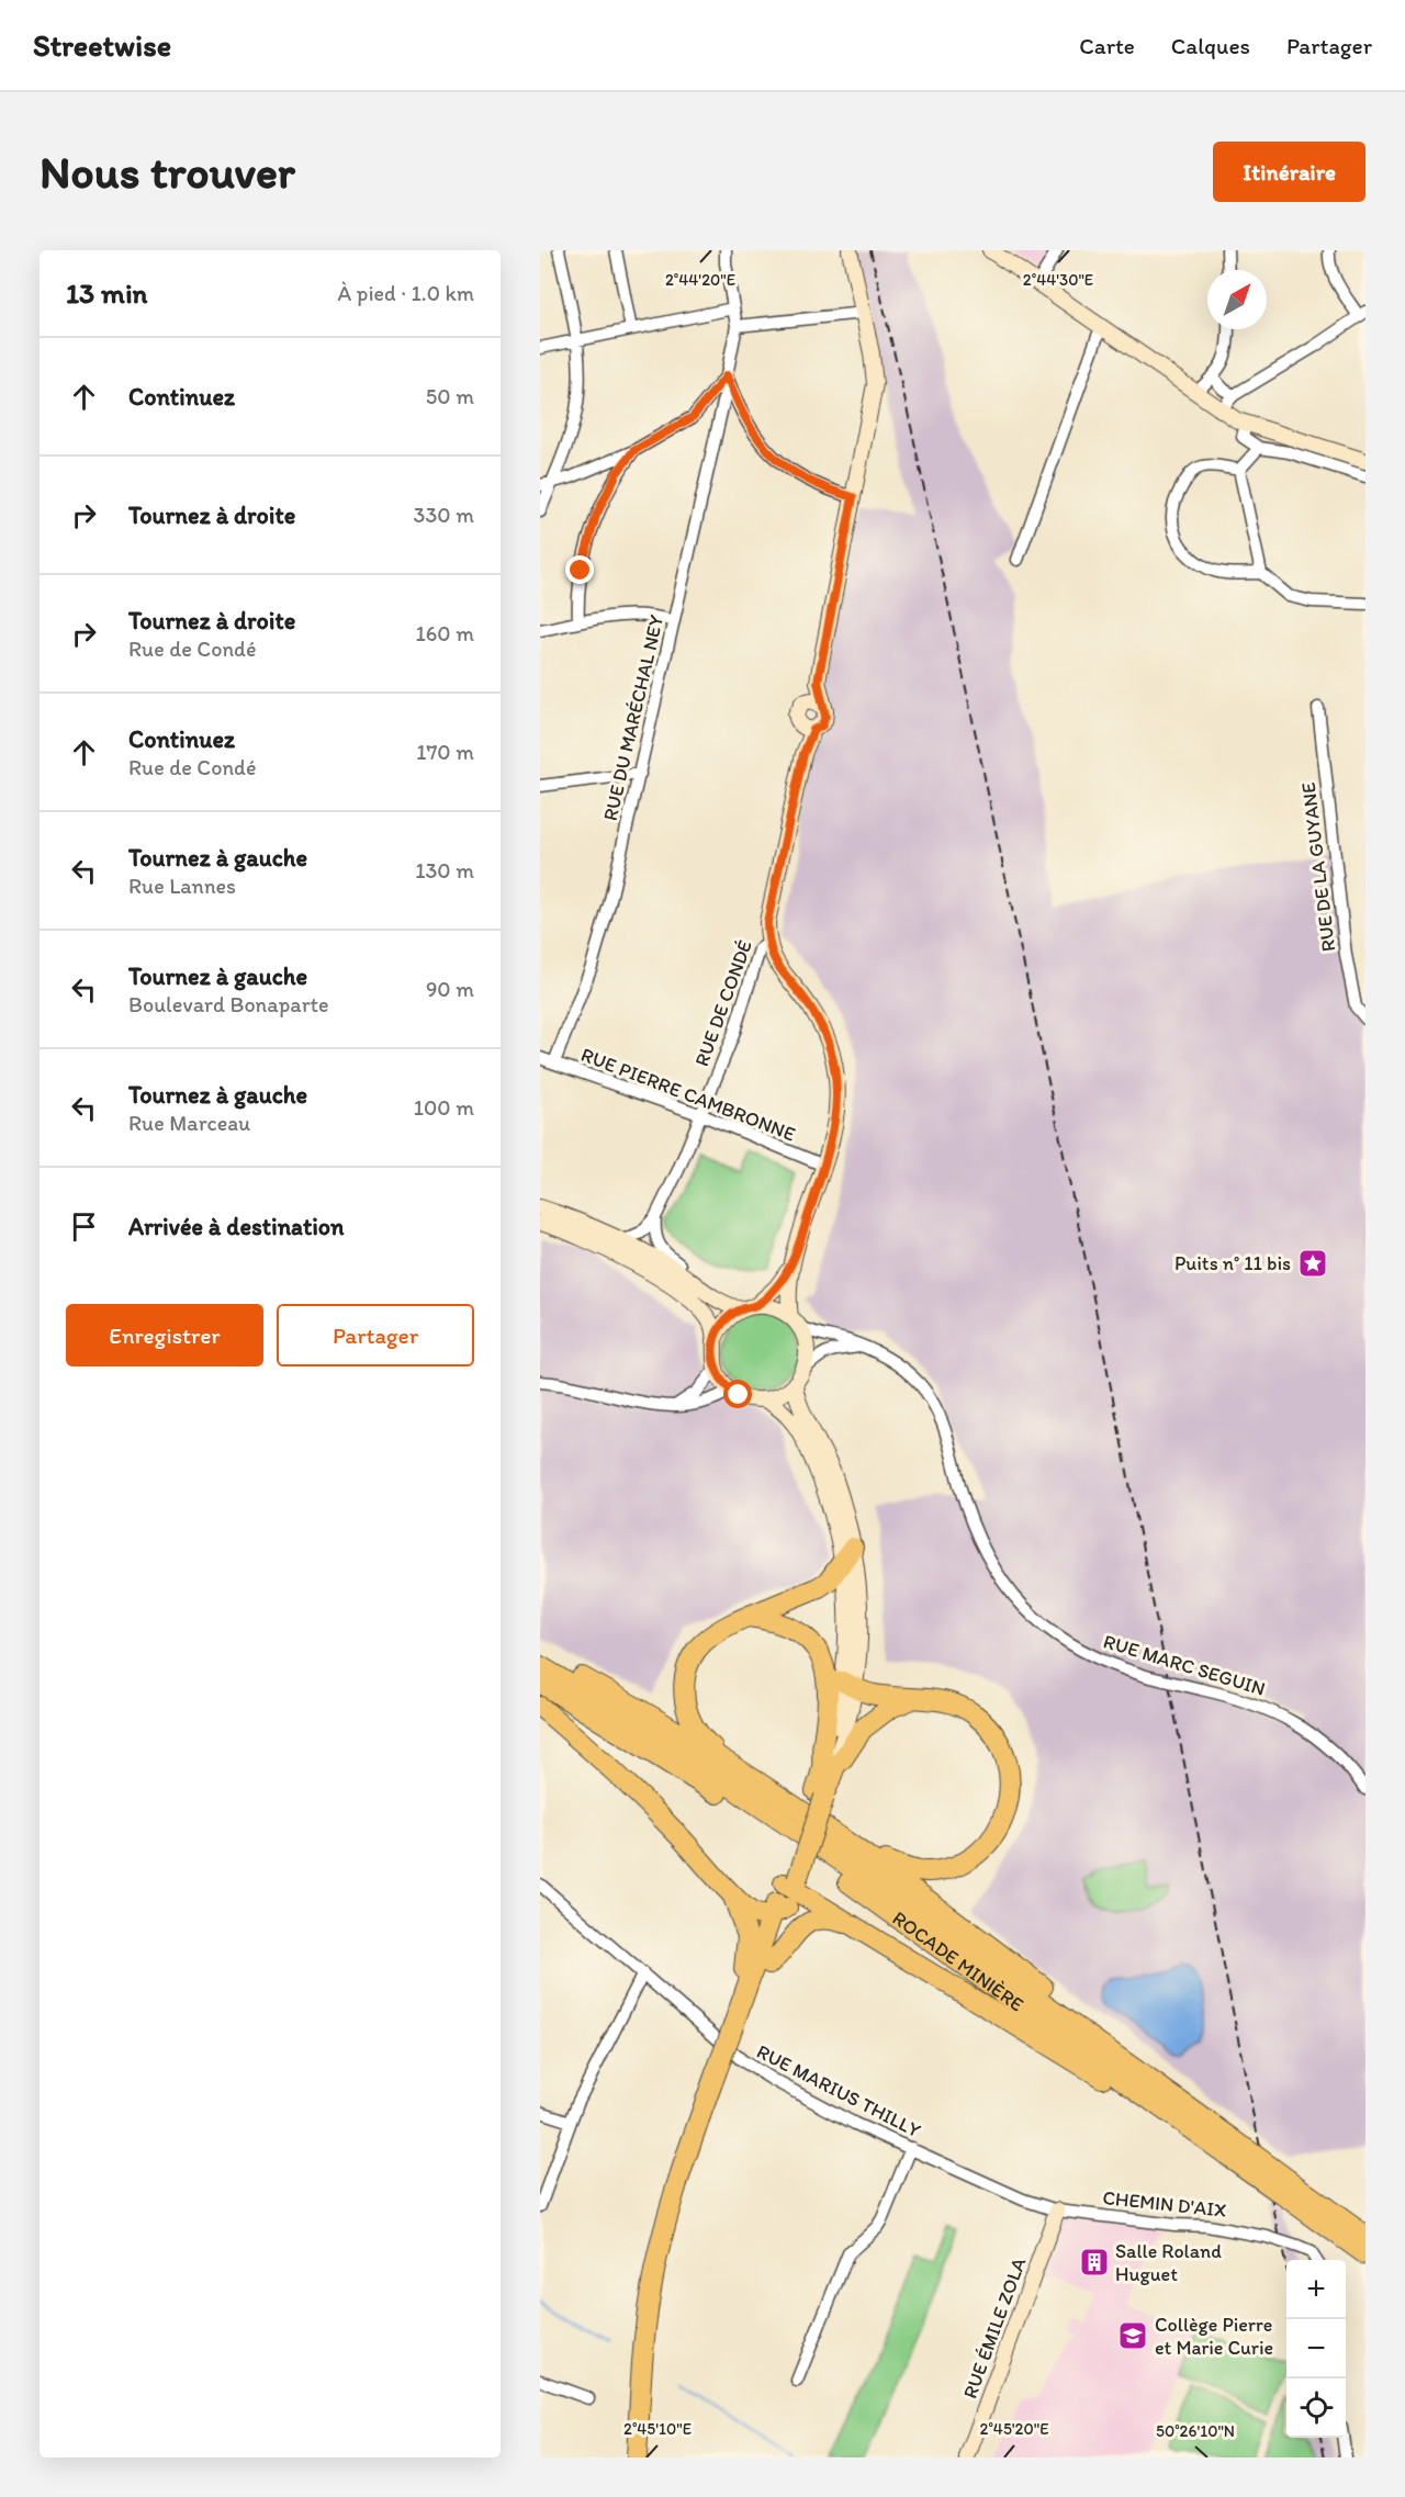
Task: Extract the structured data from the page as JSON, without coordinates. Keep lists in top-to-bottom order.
{
  "streets": {
    "highway": ["ROCADE MINIÈRE"],
    "main road": ["RUE DE CONDÉ", "RUE ÉMILE ZOLA"],
    "street": [
      "RUE DU MARÉCHAL NEY",
      "RUE DE LA GUYANE",
      "RUE PIERRE CAMBRONNE",
      "RUE MARC SEGUIN",
      "RUE MARIUS THILLY",
      "CHEMIN D'AIX"
    ]
  },
  "crossings": [
    ["RUE DU MARÉCHAL NEY", "RUE PIERRE CAMBRONNE"],
    ["RUE DE CONDÉ", "RUE PIERRE CAMBRONNE"],
    ["RUE MARIUS THILLY", "CHEMIN D'AIX"],
    ["RUE MARIUS THILLY", "RUE ÉMILE ZOLA"],
    ["CHEMIN D'AIX", "RUE ÉMILE ZOLA"]
  ],
  "places": {
    "place": ["Puits n° 11 bis"],
    "building": ["Salle Roland Huguet"],
    "school or university": ["Collège Pierre et Marie Curie"]
  },
  "north": "top right",
  "page": {
    "header": "Streetwise",
    "nav": ["Carte", "Calques", "Partager"],
    "buttons": [
      "Itinéraire",
      ["Enregistrer", "Partager"]
    ],
    "title": "Nous trouver",
    "heading": ["13 min", "À pied · 1.0 km"],
    "list": [
      ["Continuez", "50 m"],
      ["Tournez à droite", "330 m"],
      ["Tournez à droite", "Rue de Condé", "160 m"],
      ["Continuez", "Rue de Condé", "170 m"],
      ["Tournez à gauche", "Rue Lannes", "130 m"],
      ["Tournez à gauche", "Boulevard Bonaparte", "90 m"],
      ["Tournez à gauche", "Rue Marceau", "100 m"],
      "Arrivée à destination"
    ],
    "map_buttons": ["+", "−"]
  },
  "coordinates": [
    "2°44'20\"E",
    "2°44'30\"E",
    "2°45'10\"E",
    "2°45'20\"E",
    "50°26'10\"N"
  ]
}
